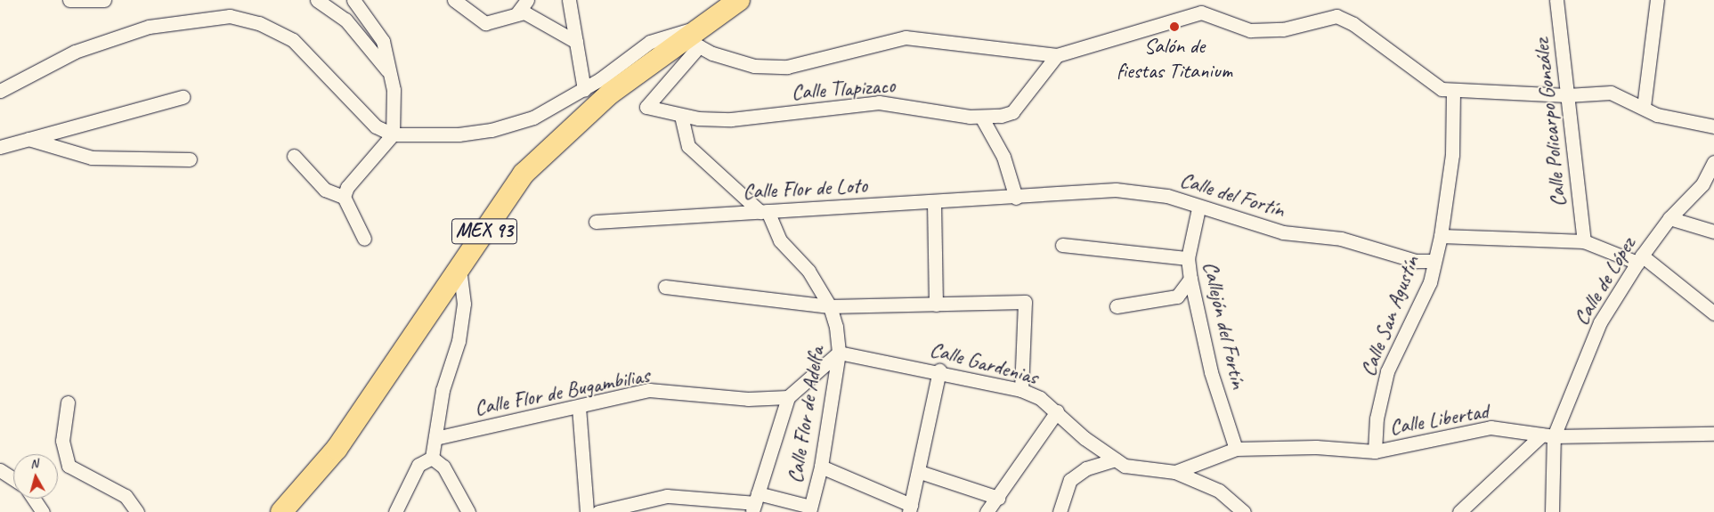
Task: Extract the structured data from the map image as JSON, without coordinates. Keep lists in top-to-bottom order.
{
  "streets": {
    "main road": ["MEX 93"],
    "street": [
      "Calle Tlapizaco",
      "Calle Policarpo González",
      "Calle Flor de Loto",
      "Calle del Fortín",
      "Calle de López",
      "Calle San Agustín",
      "Callejón del Fortín",
      "Calle Gardenias",
      "Calle Flor de Bugambilias",
      "Calle Flor de Adelfa",
      "Calle Libertad"
    ]
  },
  "crossings": [
    ["Calle Tlapizaco", "MEX 93"],
    ["Calle Tlapizaco", "Calle Flor de Adelfa"],
    ["Calle Flor de Loto", "Calle del Fortín"],
    ["Calle Flor de Loto", "Calle Flor de Adelfa"],
    ["Calle del Fortín", "Calle San Agustín"],
    ["Calle del Fortín", "Callejón del Fortín"],
    ["Calle de López", "Calle Libertad"],
    ["Calle San Agustín", "Calle Libertad"],
    ["Callejón del Fortín", "Calle Libertad"],
    ["Calle Gardenias", "Calle Flor de Adelfa"],
    ["Calle Gardenias", "Calle Libertad"]
  ],
  "places": ["Salón de fiestas Titanium"],
  "north": "top"
}
